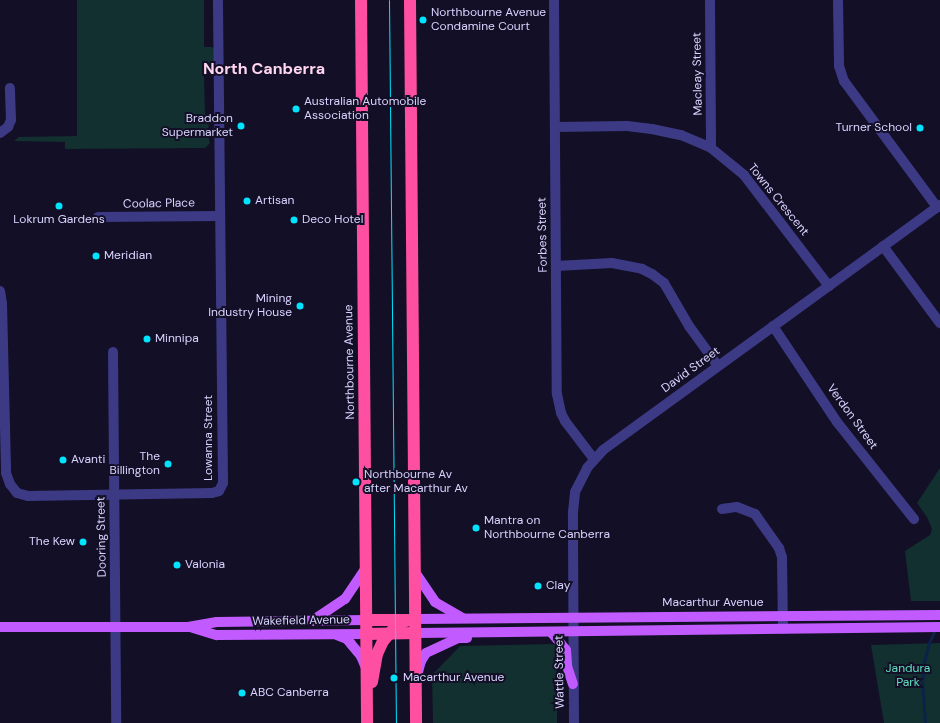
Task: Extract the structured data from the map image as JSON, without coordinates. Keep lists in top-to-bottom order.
{
  "streets": {
    "highway": ["Northbourne Avenue", "Macarthur Avenue", "Wakefield Avenue"],
    "street": [
      "Macleay Street",
      "Towns Crescent",
      "Coolac Place",
      "Forbes Street",
      "David Street",
      "Verdon Street",
      "Lowanna Street",
      "Dooring Street",
      "Wattle Street"
    ]
  },
  "crossings": [
    ["Macleay Street", "Towns Crescent"],
    ["Towns Crescent", "Forbes Street"],
    ["Towns Crescent", "David Street"],
    ["Coolac Place", "Lowanna Street"],
    ["Forbes Street", "David Street"],
    ["Northbourne Avenue", "Macarthur Avenue"],
    ["Northbourne Avenue", "Wakefield Avenue"],
    ["David Street", "Verdon Street"],
    ["David Street", "Macarthur Avenue"],
    ["David Street", "Wattle Street"],
    ["Lowanna Street", "Dooring Street"],
    ["Dooring Street", "Wakefield Avenue"],
    ["Macarthur Avenue", "Wakefield Avenue"],
    ["Macarthur Avenue", "Wattle Street"]
  ],
  "districts": ["North Canberra"],
  "parks": ["Jandura Park"],
  "places": [
    "Northbourne Avenue Condamine Court",
    "Australian Automobile Association",
    "Braddon Supermarket",
    "Turner School",
    "Artisan",
    "Lokrum Gardens",
    "Deco Hotel",
    "Meridian",
    "Mining Industry House",
    "Minnipa",
    "Avanti",
    "The Billington",
    "Northbourne Av after Macarthur Av",
    "Mantra on Northbourne Canberra",
    "The Kew",
    "Valonia",
    "Clay",
    "Macarthur Avenue",
    "ABC Canberra"
  ]
}
